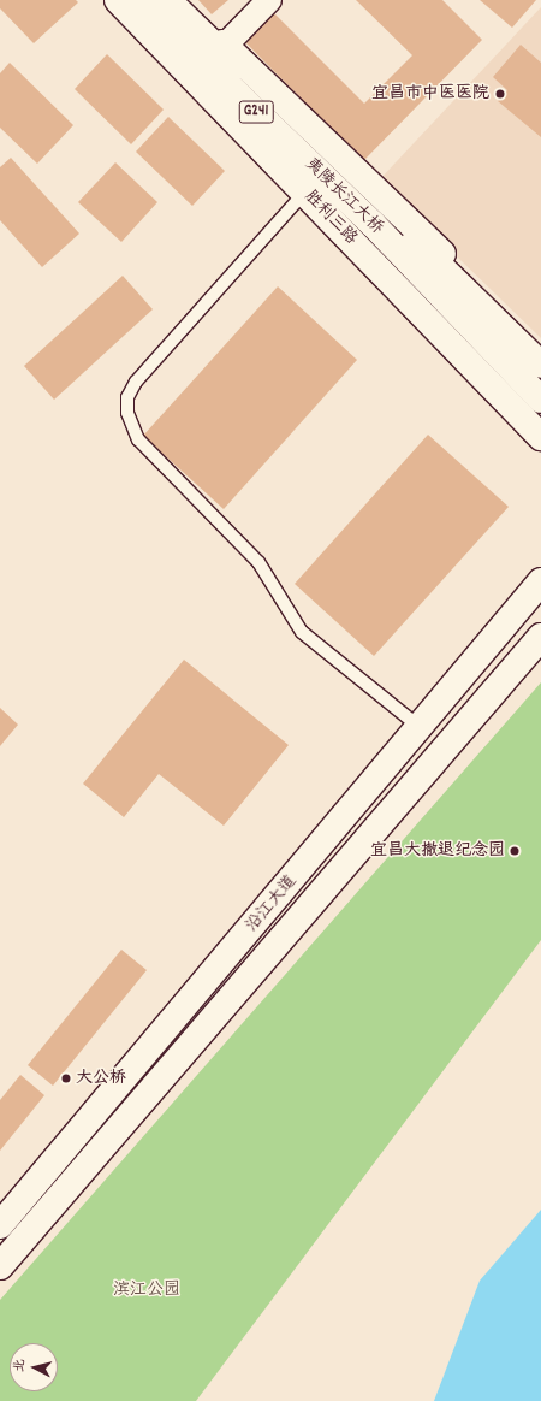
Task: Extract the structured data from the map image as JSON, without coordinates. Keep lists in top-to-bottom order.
{
  "streets": {
    "main road": [
      "G241",
      "夷陵长江大桥",
      "胜利三路",
      "沿江大道"
    ]
  },
  "parks": ["滨江公园"],
  "places": ["宜昌市中医医院", "宜昌大撤退纪念园", "大公桥"],
  "north": "left"
}
